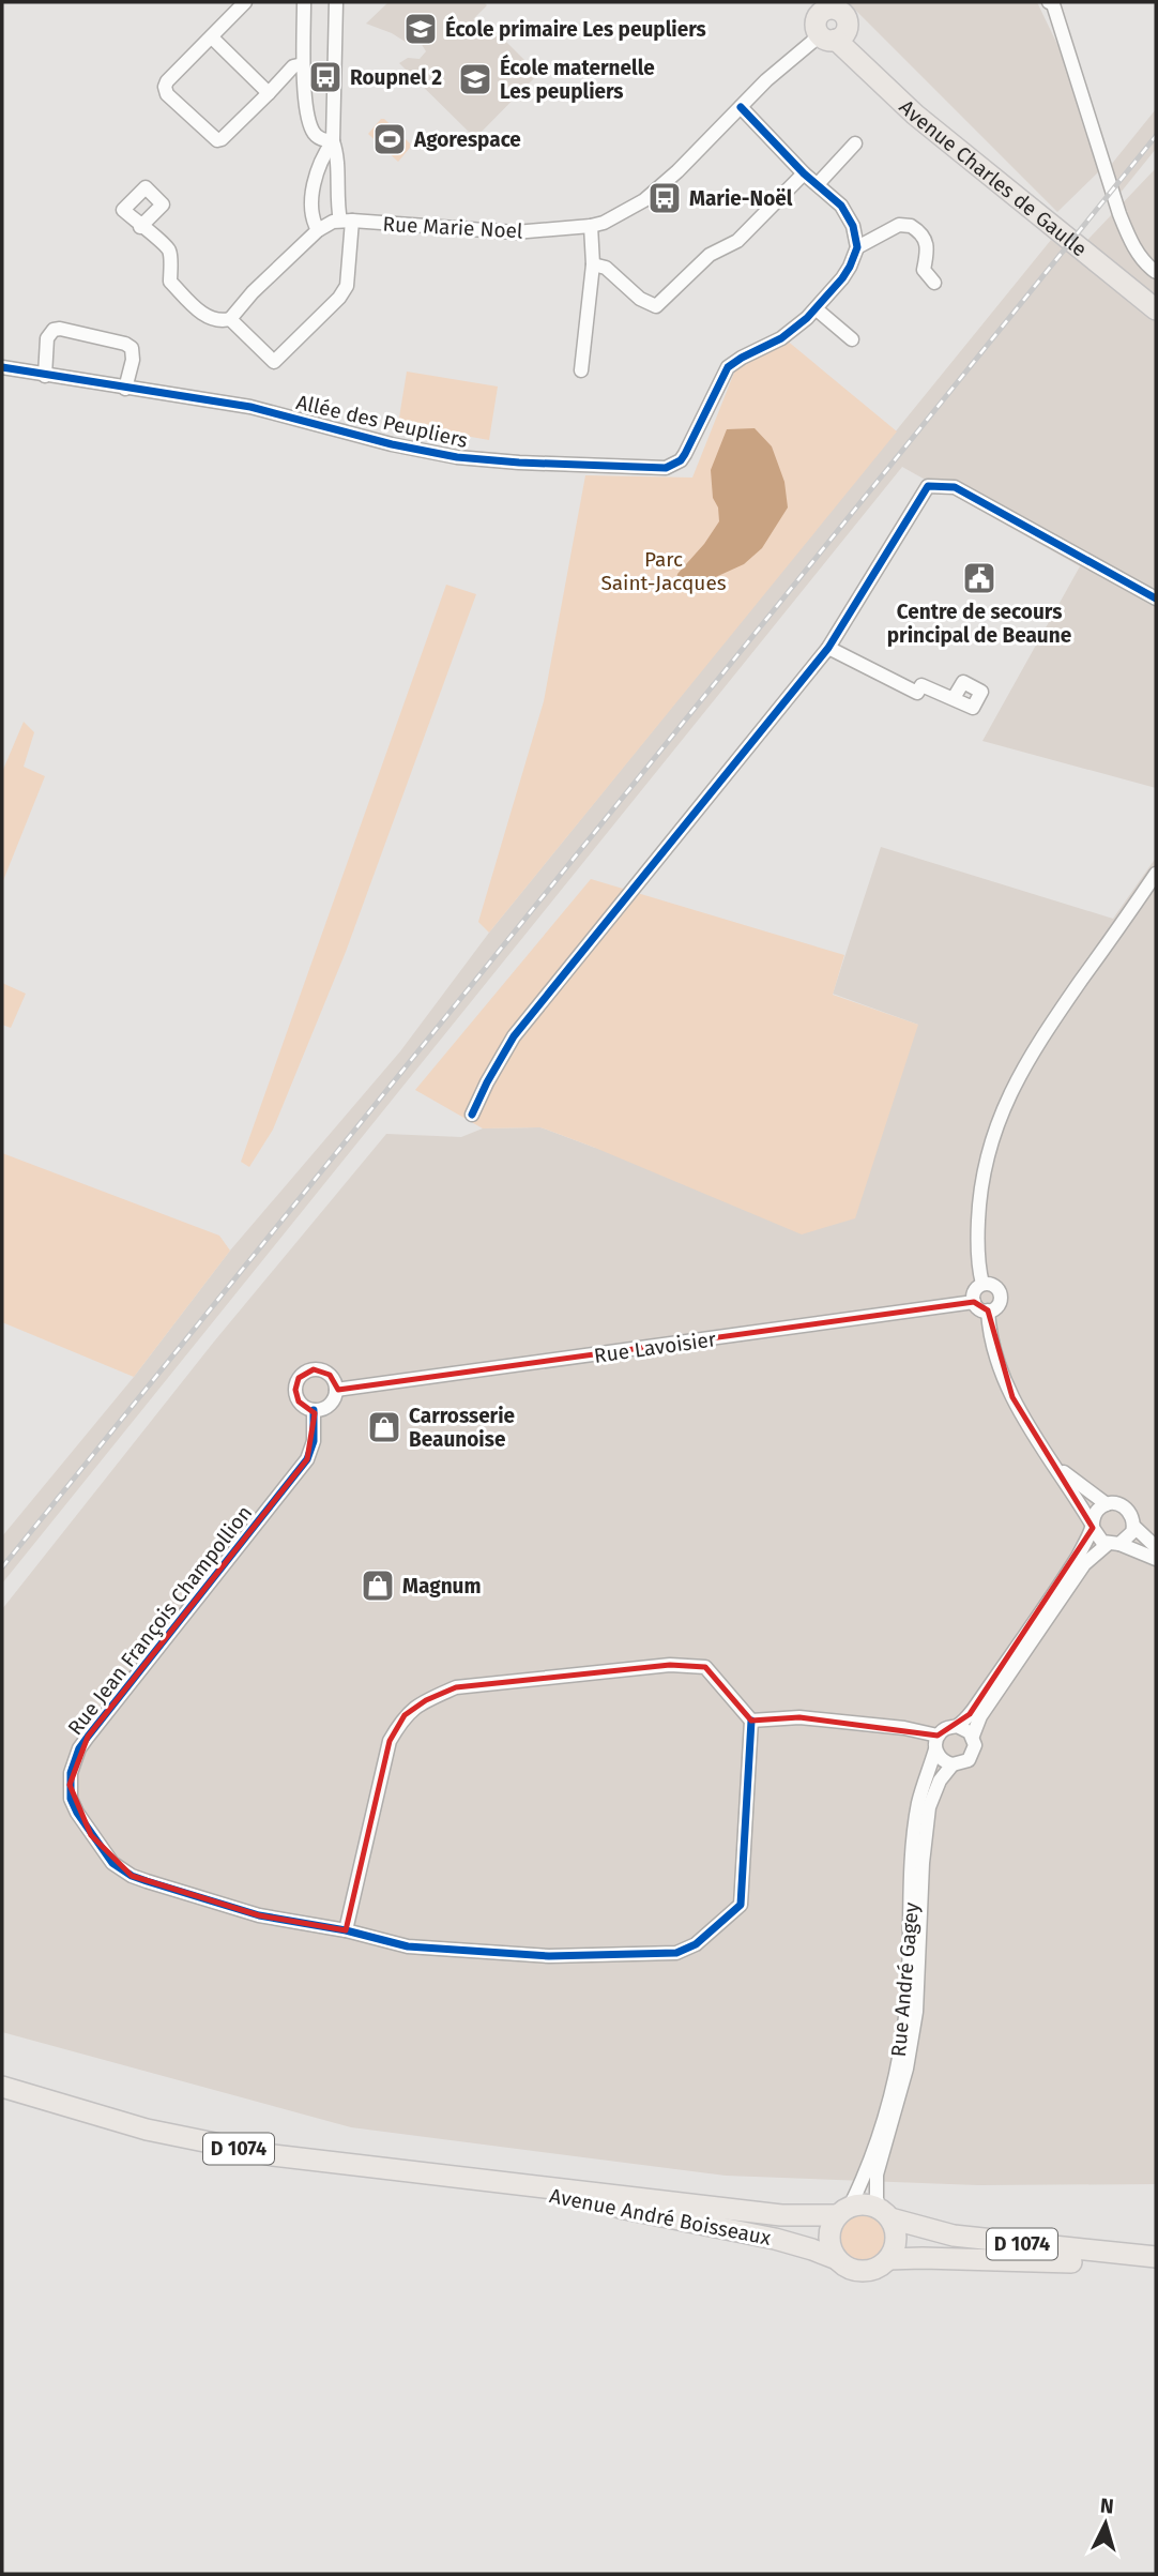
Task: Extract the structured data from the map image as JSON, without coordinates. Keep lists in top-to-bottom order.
{
  "streets": {
    "main road": ["Avenue Charles de Gaulle", "D 1074", "Avenue André Boisseaux"],
    "street": [
      "Rue Marie Noel",
      "Allée des Peupliers",
      "Rue Lavoisier",
      "Rue Jean François Champollion",
      "Rue André Gagey"
    ]
  },
  "crossings": [
    ["Avenue Charles de Gaulle", "Rue Marie Noel"],
    ["Rue Lavoisier", "Rue Jean François Champollion"],
    ["Rue André Gagey", "D 1074"],
    ["Rue André Gagey", "Avenue André Boisseaux"],
    ["D 1074", "Avenue André Boisseaux"]
  ],
  "parks": ["Parc Saint-Jacques"],
  "places": {
    "school or university": ["École primaire Les peupliers", "École maternelle Les peupliers"],
    "bus stop": ["Roupnel 2", "Marie-Noël"],
    "sports": ["Agorespace"],
    "public building": ["Centre de secours principal de Beaune"],
    "shop": ["Carrosserie Beaunoise", "Magnum"]
  },
  "north": "top"
}
